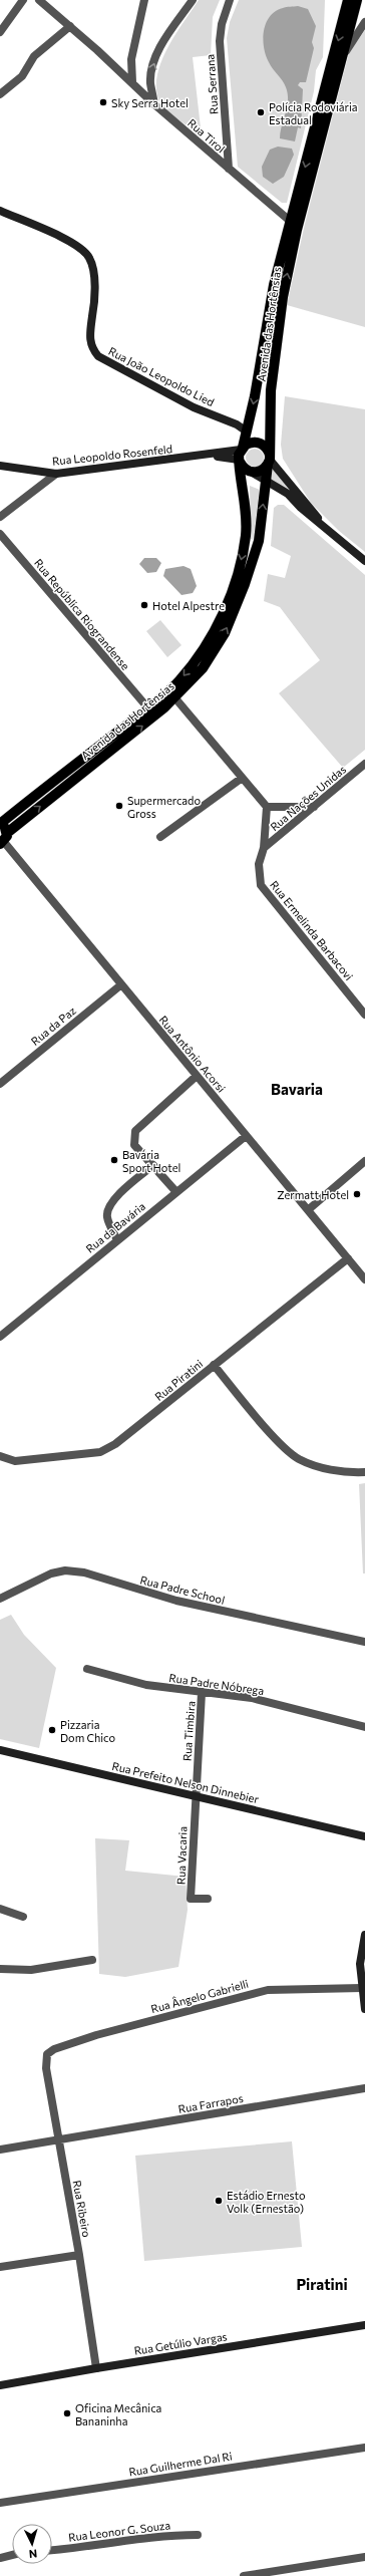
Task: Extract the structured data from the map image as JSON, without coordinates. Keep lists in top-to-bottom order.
{
  "streets": {
    "main road": ["Avenida das Hortênsias"],
    "street": [
      "Rua Serrana",
      "Rua Tirol",
      "Rua João Leopoldo Lied",
      "Rua Leopoldo Rosenfeld",
      "Rua República Riograndense",
      "Rua Nações Unidas",
      "Rua Ermelinda Barbacovi",
      "Rua da Paz",
      "Rua Antônio Acorsi",
      "Rua da Bavária",
      "Rua Piratini",
      "Rua Padre School",
      "Rua Padre Nóbrega",
      "Rua Timbira",
      "Rua Prefeito Nelson Dinnebier",
      "Rua Vacaria",
      "Rua Ângelo Gabrielli",
      "Rua Farrapos",
      "Rua Ribeiro",
      "Rua Getúlio Vargas",
      "Rua Guilherme Dal Ri",
      "Rua Leonor G. Souza"
    ]
  },
  "crossings": [
    ["Rua Serrana", "Rua Tirol"],
    ["Rua Tirol", "Avenida das Hortênsias"],
    ["Avenida das Hortênsias", "Rua João Leopoldo Lied"],
    ["Avenida das Hortênsias", "Rua Leopoldo Rosenfeld"],
    ["Avenida das Hortênsias", "Rua República Riograndense"],
    ["Avenida das Hortênsias", "Rua Antônio Acorsi"],
    ["Rua Nações Unidas", "Rua Ermelinda Barbacovi"],
    ["Rua da Paz", "Rua Antônio Acorsi"],
    ["Rua Antônio Acorsi", "Rua da Bavária"],
    ["Rua Antônio Acorsi", "Rua Piratini"],
    ["Rua Padre Nóbrega", "Rua Timbira"],
    ["Rua Timbira", "Rua Prefeito Nelson Dinnebier"],
    ["Rua Timbira", "Rua Vacaria"],
    ["Rua Prefeito Nelson Dinnebier", "Rua Vacaria"],
    ["Rua Ângelo Gabrielli", "Rua Ribeiro"],
    ["Rua Farrapos", "Rua Ribeiro"],
    ["Rua Ribeiro", "Rua Getúlio Vargas"]
  ],
  "districts": ["Bavaria", "Piratini"],
  "places": [
    "Sky Serra Hotel",
    "Polícia Rodoviária Estadual",
    "Hotel Alpestre",
    "Supermercado Gross",
    "Bavária Sport Hotel",
    "Zermatt Hotel",
    "Pizzaria Dom Chico",
    "Estádio Ernesto Volk (Ernestão)",
    "Oficina Mecânica Bananinha"
  ],
  "north": "bottom"
}
